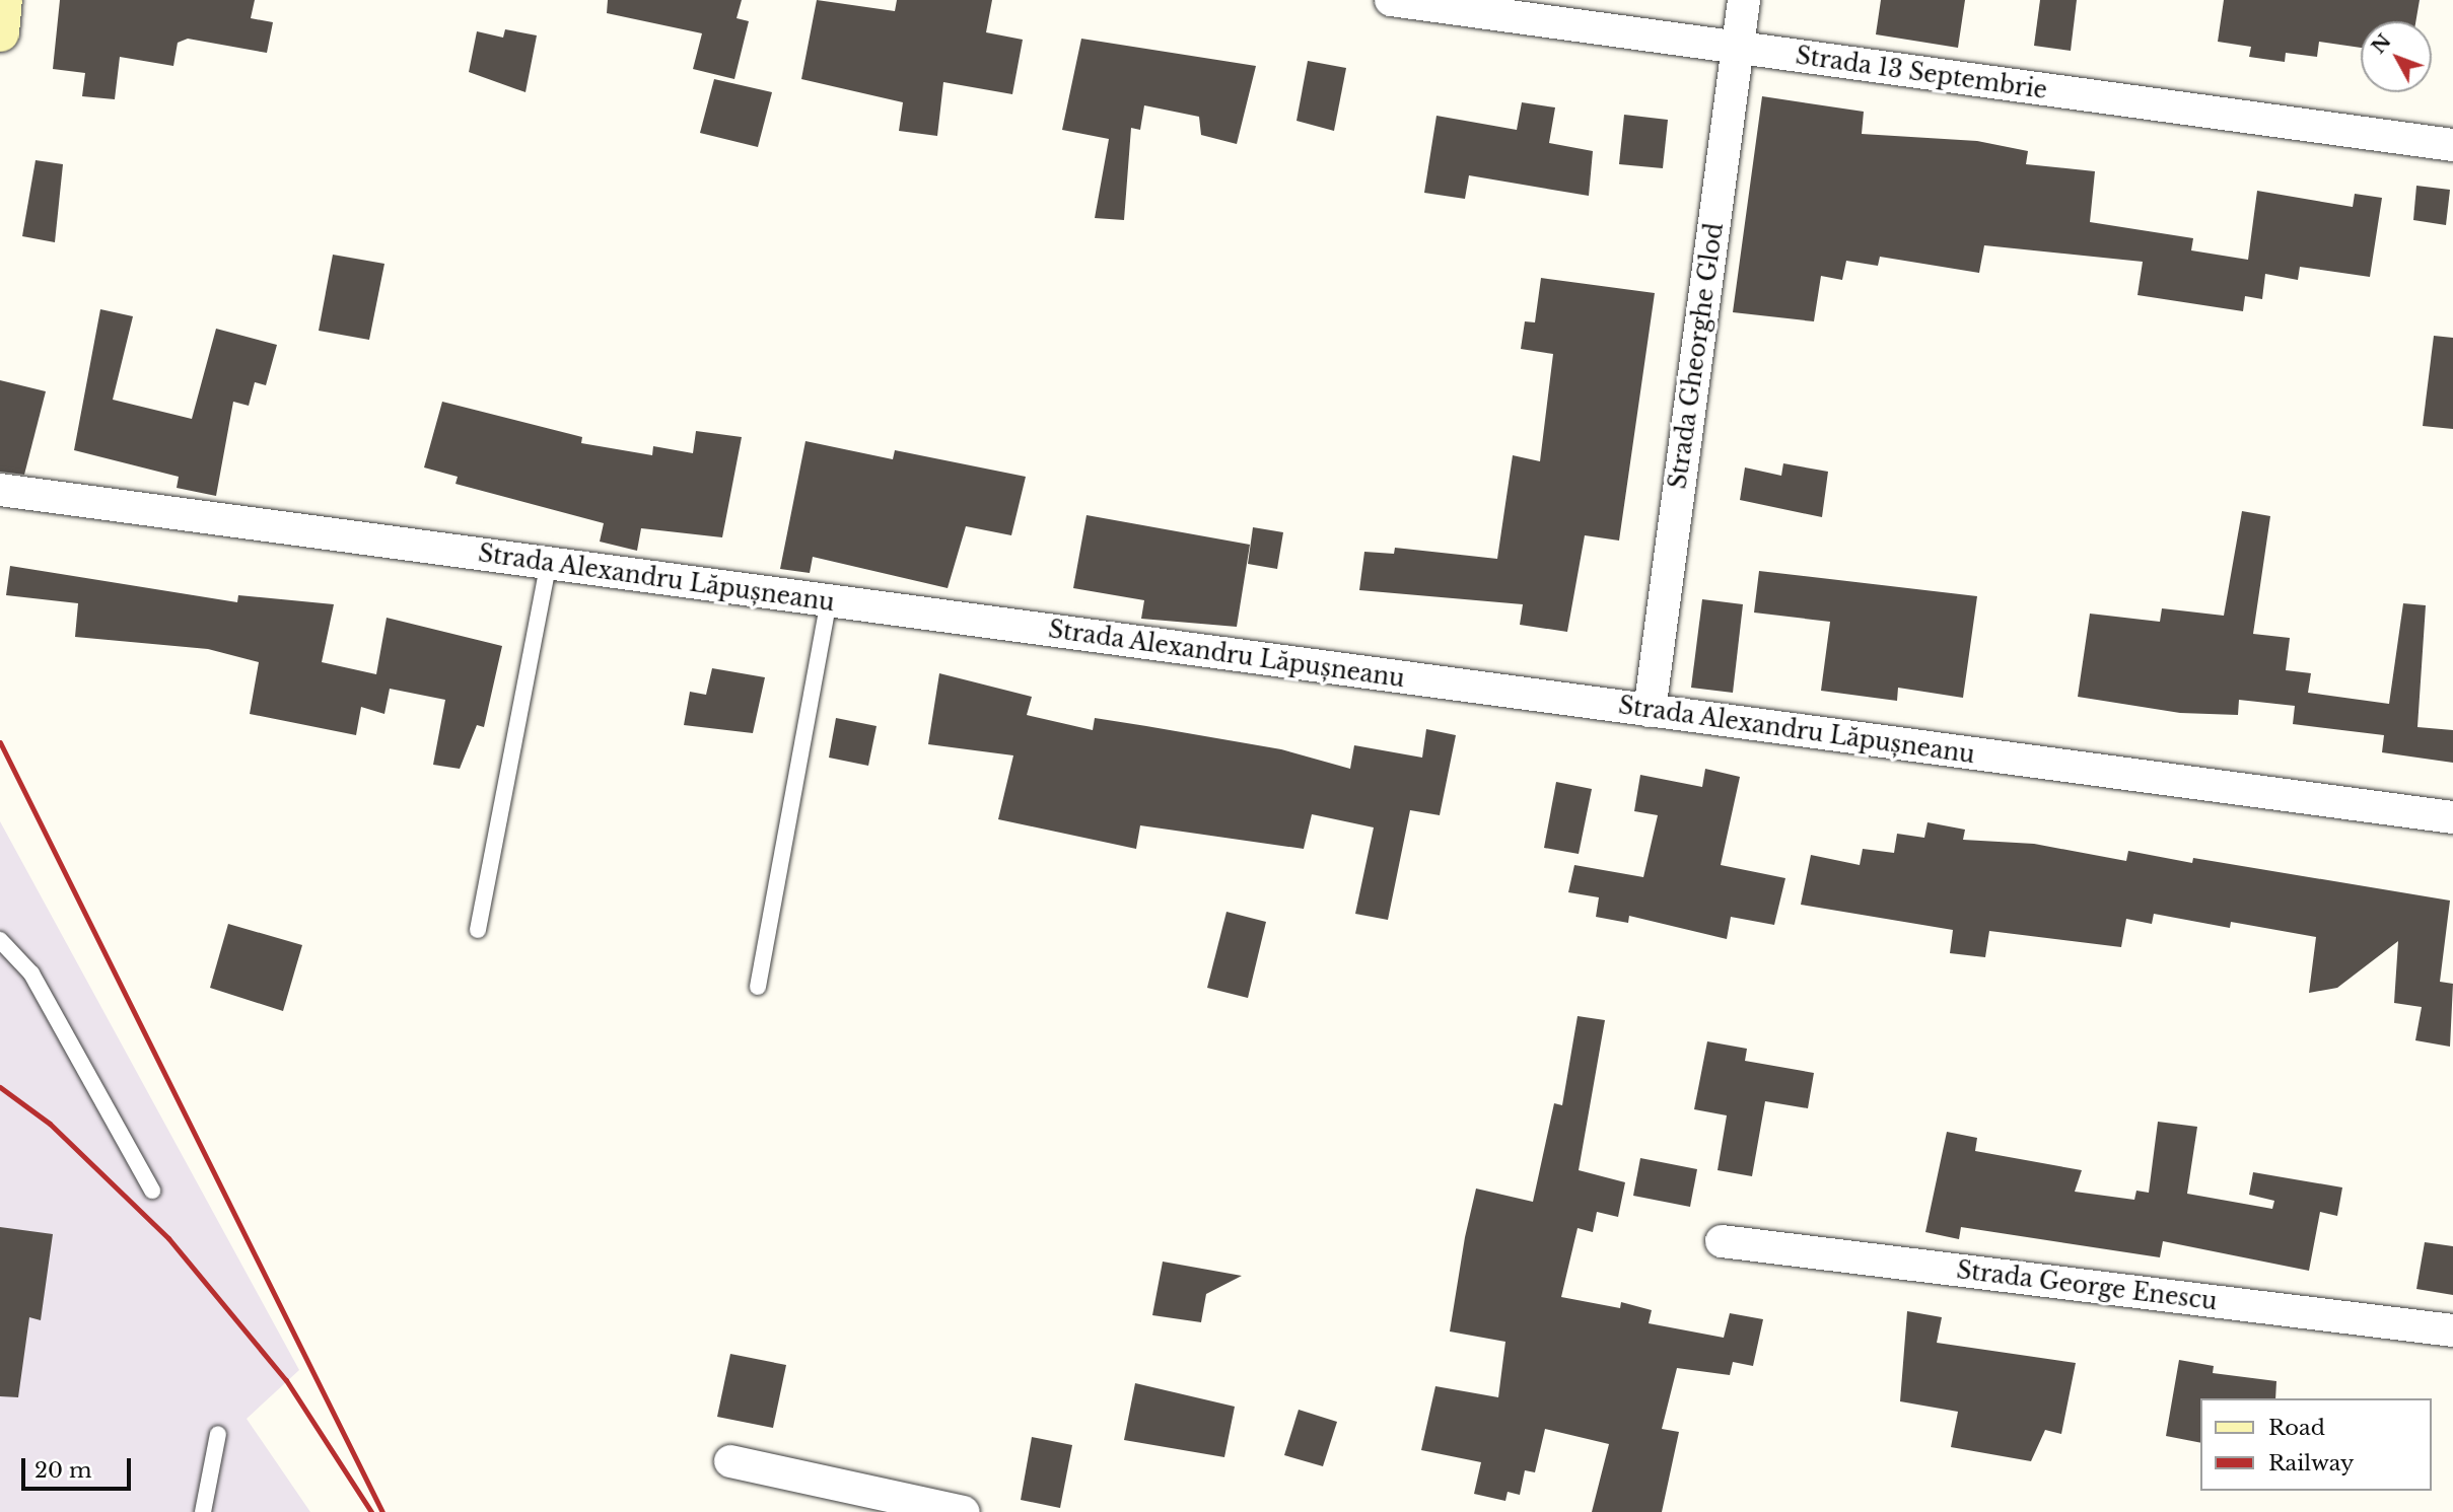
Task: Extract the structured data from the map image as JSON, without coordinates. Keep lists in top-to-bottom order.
{
  "streets": {
    "street": [
      "Strada 13 Septembrie",
      "Strada Gheorghe Glod",
      "Strada Alexandru Lăpușneanu",
      "Strada George Enescu"
    ]
  },
  "crossings": [
    ["Strada 13 Septembrie", "Strada Gheorghe Glod"],
    ["Strada Gheorghe Glod", "Strada Alexandru Lăpușneanu"]
  ],
  "legend": ["Road", "Railway"],
  "scale_bar": "20 m",
  "north": "top left"
}
